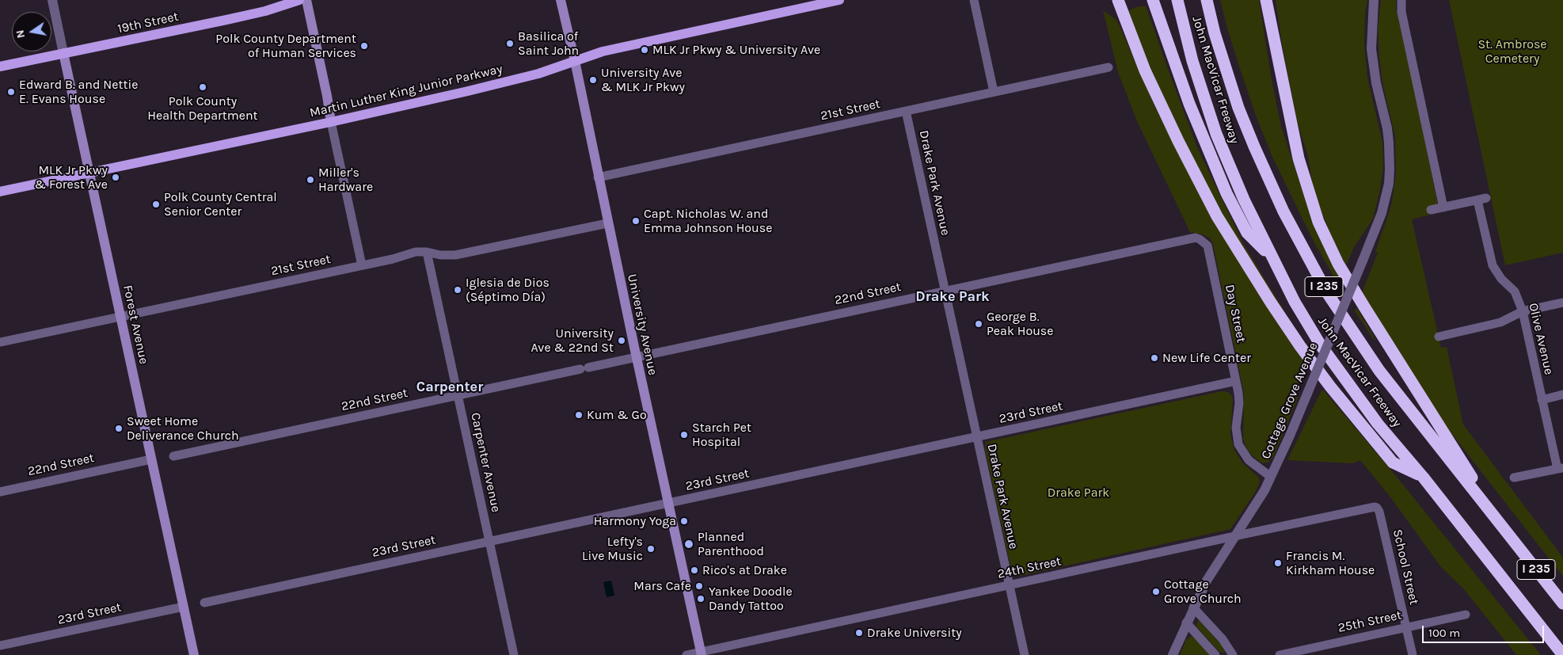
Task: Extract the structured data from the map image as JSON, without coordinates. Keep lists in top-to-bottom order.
{
  "streets": {
    "highway": ["John MacVicar Freeway", "I 235"],
    "main road": [
      "19th Street",
      "Martin Luther King Junior Parkway",
      "Forest Avenue",
      "University Avenue"
    ],
    "street": [
      "21st Street",
      "Drake Park Avenue",
      "22nd Street",
      "Day Street",
      "Olive Avenue",
      "Cottage Grove Avenue",
      "23rd Street",
      "Carpenter Avenue",
      "School Street",
      "24th Street",
      "25th Street"
    ]
  },
  "crossings": [
    ["19th Street", "Forest Avenue"],
    ["Martin Luther King Junior Parkway", "Forest Avenue"],
    ["Martin Luther King Junior Parkway", "University Avenue"],
    ["21st Street", "Drake Park Avenue"],
    ["21st Street", "Forest Avenue"],
    ["21st Street", "University Avenue"],
    ["21st Street", "Carpenter Avenue"],
    ["Drake Park Avenue", "22nd Street"],
    ["Drake Park Avenue", "23rd Street"],
    ["Drake Park Avenue", "24th Street"],
    ["22nd Street", "Day Street"],
    ["22nd Street", "Forest Avenue"],
    ["22nd Street", "University Avenue"],
    ["22nd Street", "Carpenter Avenue"],
    ["Day Street", "Cottage Grove Avenue"],
    ["Day Street", "23rd Street"],
    ["Forest Avenue", "23rd Street"],
    ["University Avenue", "23rd Street"],
    ["University Avenue", "24th Street"],
    ["Cottage Grove Avenue", "24th Street"],
    ["23rd Street", "Carpenter Avenue"],
    ["School Street", "24th Street"],
    ["School Street", "25th Street"]
  ],
  "districts": ["Drake Park", "Carpenter"],
  "parks": ["St. Ambrose Cemetery", "Drake Park"],
  "places": [
    "Basilica of Saint John",
    "Polk County Department of Human Services",
    "MLK Jr Pkwy & University Ave",
    "University Ave & MLK Jr Pkwy",
    "Polk County Health Department",
    "Edward B. and Nettie E. Evans House",
    "MLK Jr Pkwy & Forest Ave",
    "Miller's Hardware",
    "Polk County Central Senior Center",
    "Capt. Nicholas W. and Emma Johnson House",
    "Iglesia de Dios (Séptimo Día)",
    "George B. Peak House",
    "University Ave & 22nd St",
    "New Life Center",
    "Kum & Go",
    "Sweet Home Deliverance Church",
    "Starch Pet Hospital",
    "Harmony Yoga",
    "Planned Parenthood",
    "Lefty's Live Music",
    "Francis M. Kirkham House",
    "Rico's at Drake",
    "Mars Cafe",
    "Cottage Grove Church",
    "Yankee Doodle Dandy Tattoo",
    "Drake University"
  ],
  "scale_bar": "100 m",
  "north": "left"
}
